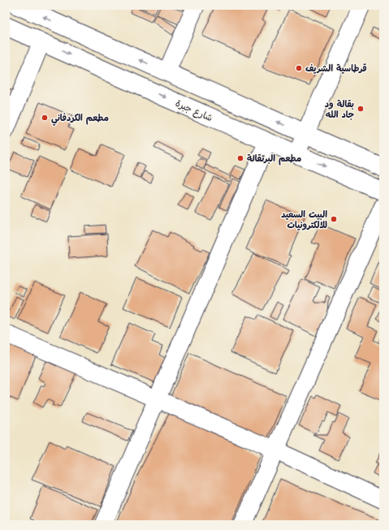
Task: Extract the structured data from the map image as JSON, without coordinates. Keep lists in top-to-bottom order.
{
  "streets": {
    "street": ["شارع جبرة"]
  },
  "places": [
    "قرطاسية الشريف",
    "بقالة ود جاد الله",
    "مطعم الكردفاني",
    "مطعم البرتقالة",
    "البيت السعيد للالكترونيات"
  ]
}
